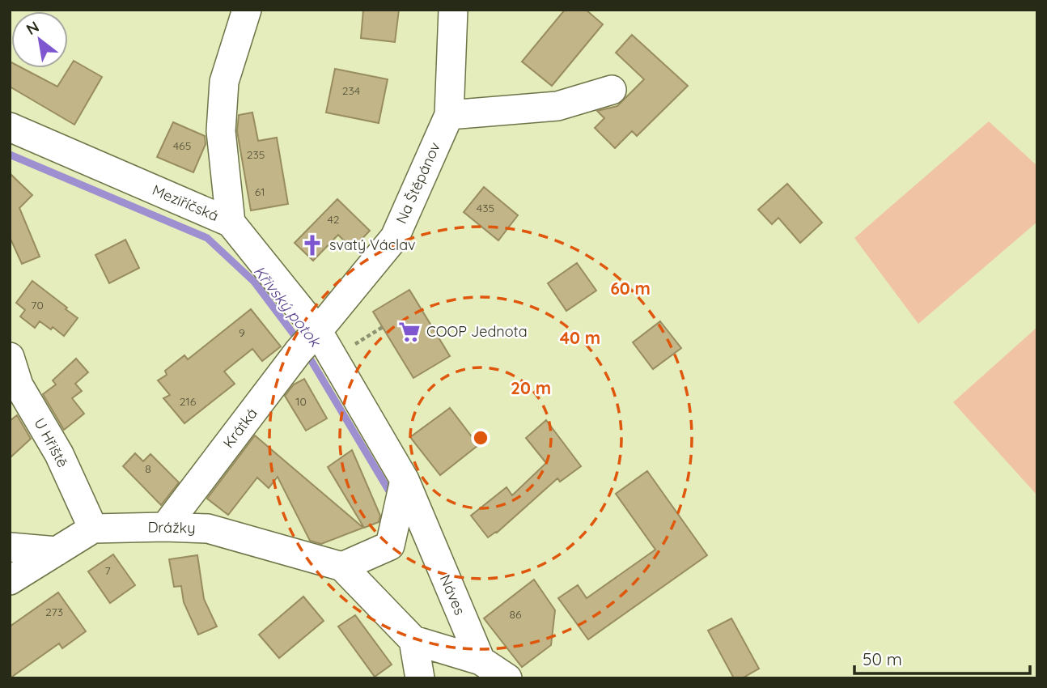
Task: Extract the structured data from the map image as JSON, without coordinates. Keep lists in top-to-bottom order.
{
  "streets": {
    "street": [
      "Na Štěpánov",
      "Meziříčská",
      "Krátká",
      "U Hřiště",
      "Drážky",
      "Náves"
    ]
  },
  "crossings": [
    ["Na Štěpánov", "Meziříčská"],
    ["Na Štěpánov", "Krátká"],
    ["Meziříčská", "Krátká"],
    ["Meziříčská", "Náves"],
    ["Krátká", "Drážky"],
    ["U Hřiště", "Drážky"]
  ],
  "water": ["Křivský potok"],
  "places": {
    "church": ["svatý Václav"],
    "supermarket": ["COOP Jednota"]
  },
  "house_numbers": [
    "234",
    "465",
    "235",
    "61",
    "435",
    "42",
    "70",
    "9",
    "216",
    "10",
    "8",
    "7",
    "273",
    "86"
  ],
  "scale_bar": "50 m",
  "north": "top left",
  "rings": ["60 m", "40 m", "20 m"]
}
